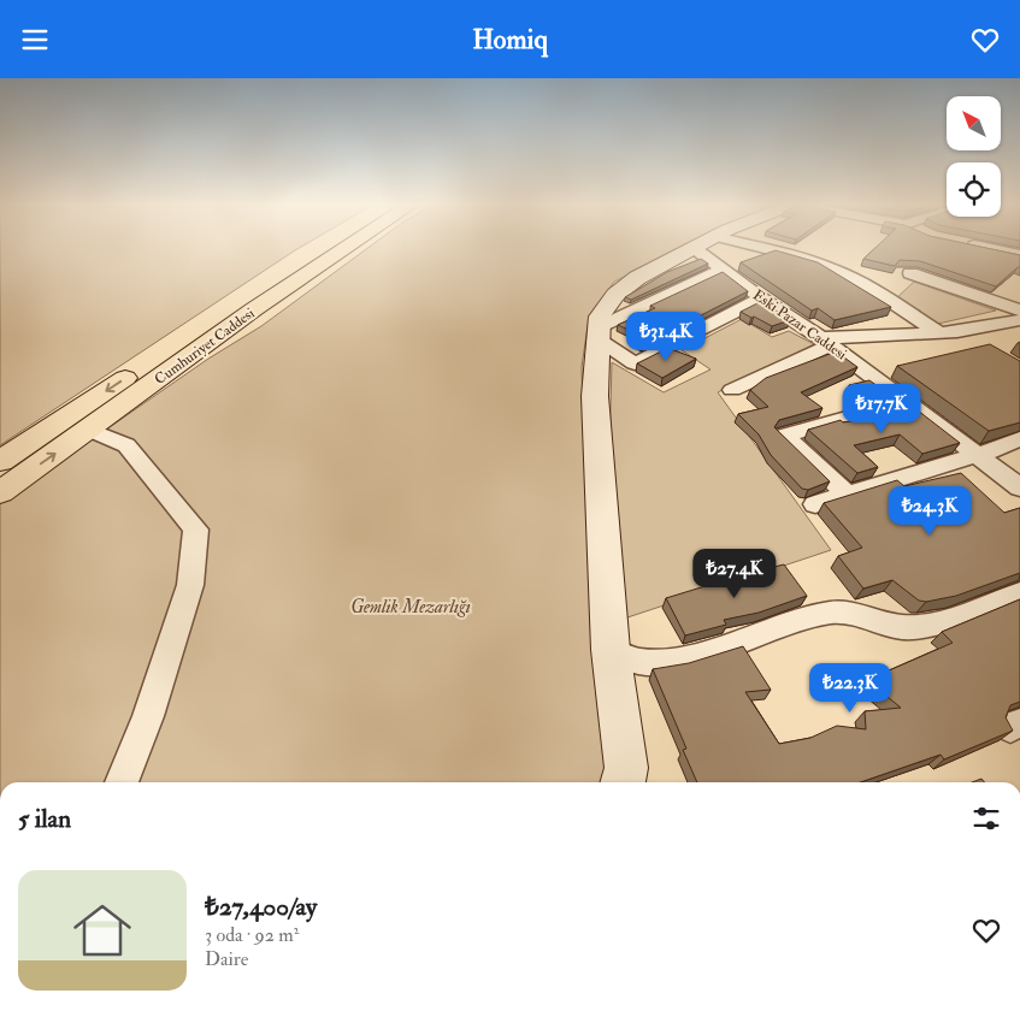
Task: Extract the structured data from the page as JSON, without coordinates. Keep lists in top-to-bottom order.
{
  "streets": {
    "main road": ["Cumhuriyet Caddesi"],
    "street": ["Eski Pazar Caddesi"]
  },
  "parks": ["Gemlik Mezarlığı"],
  "north": "top left",
  "page": {
    "header": "Homiq",
    "price": [
      "₺31.4K",
      "₺17.7K",
      "₺24.3K",
      "₺27.4K",
      "₺22.3K"
    ],
    "heading": "5 ilan",
    "list": [
      {
        "name": "₺27,400/ay",
        "note": "3 oda · 92 m² · Daire"
      }
    ]
  }
}
